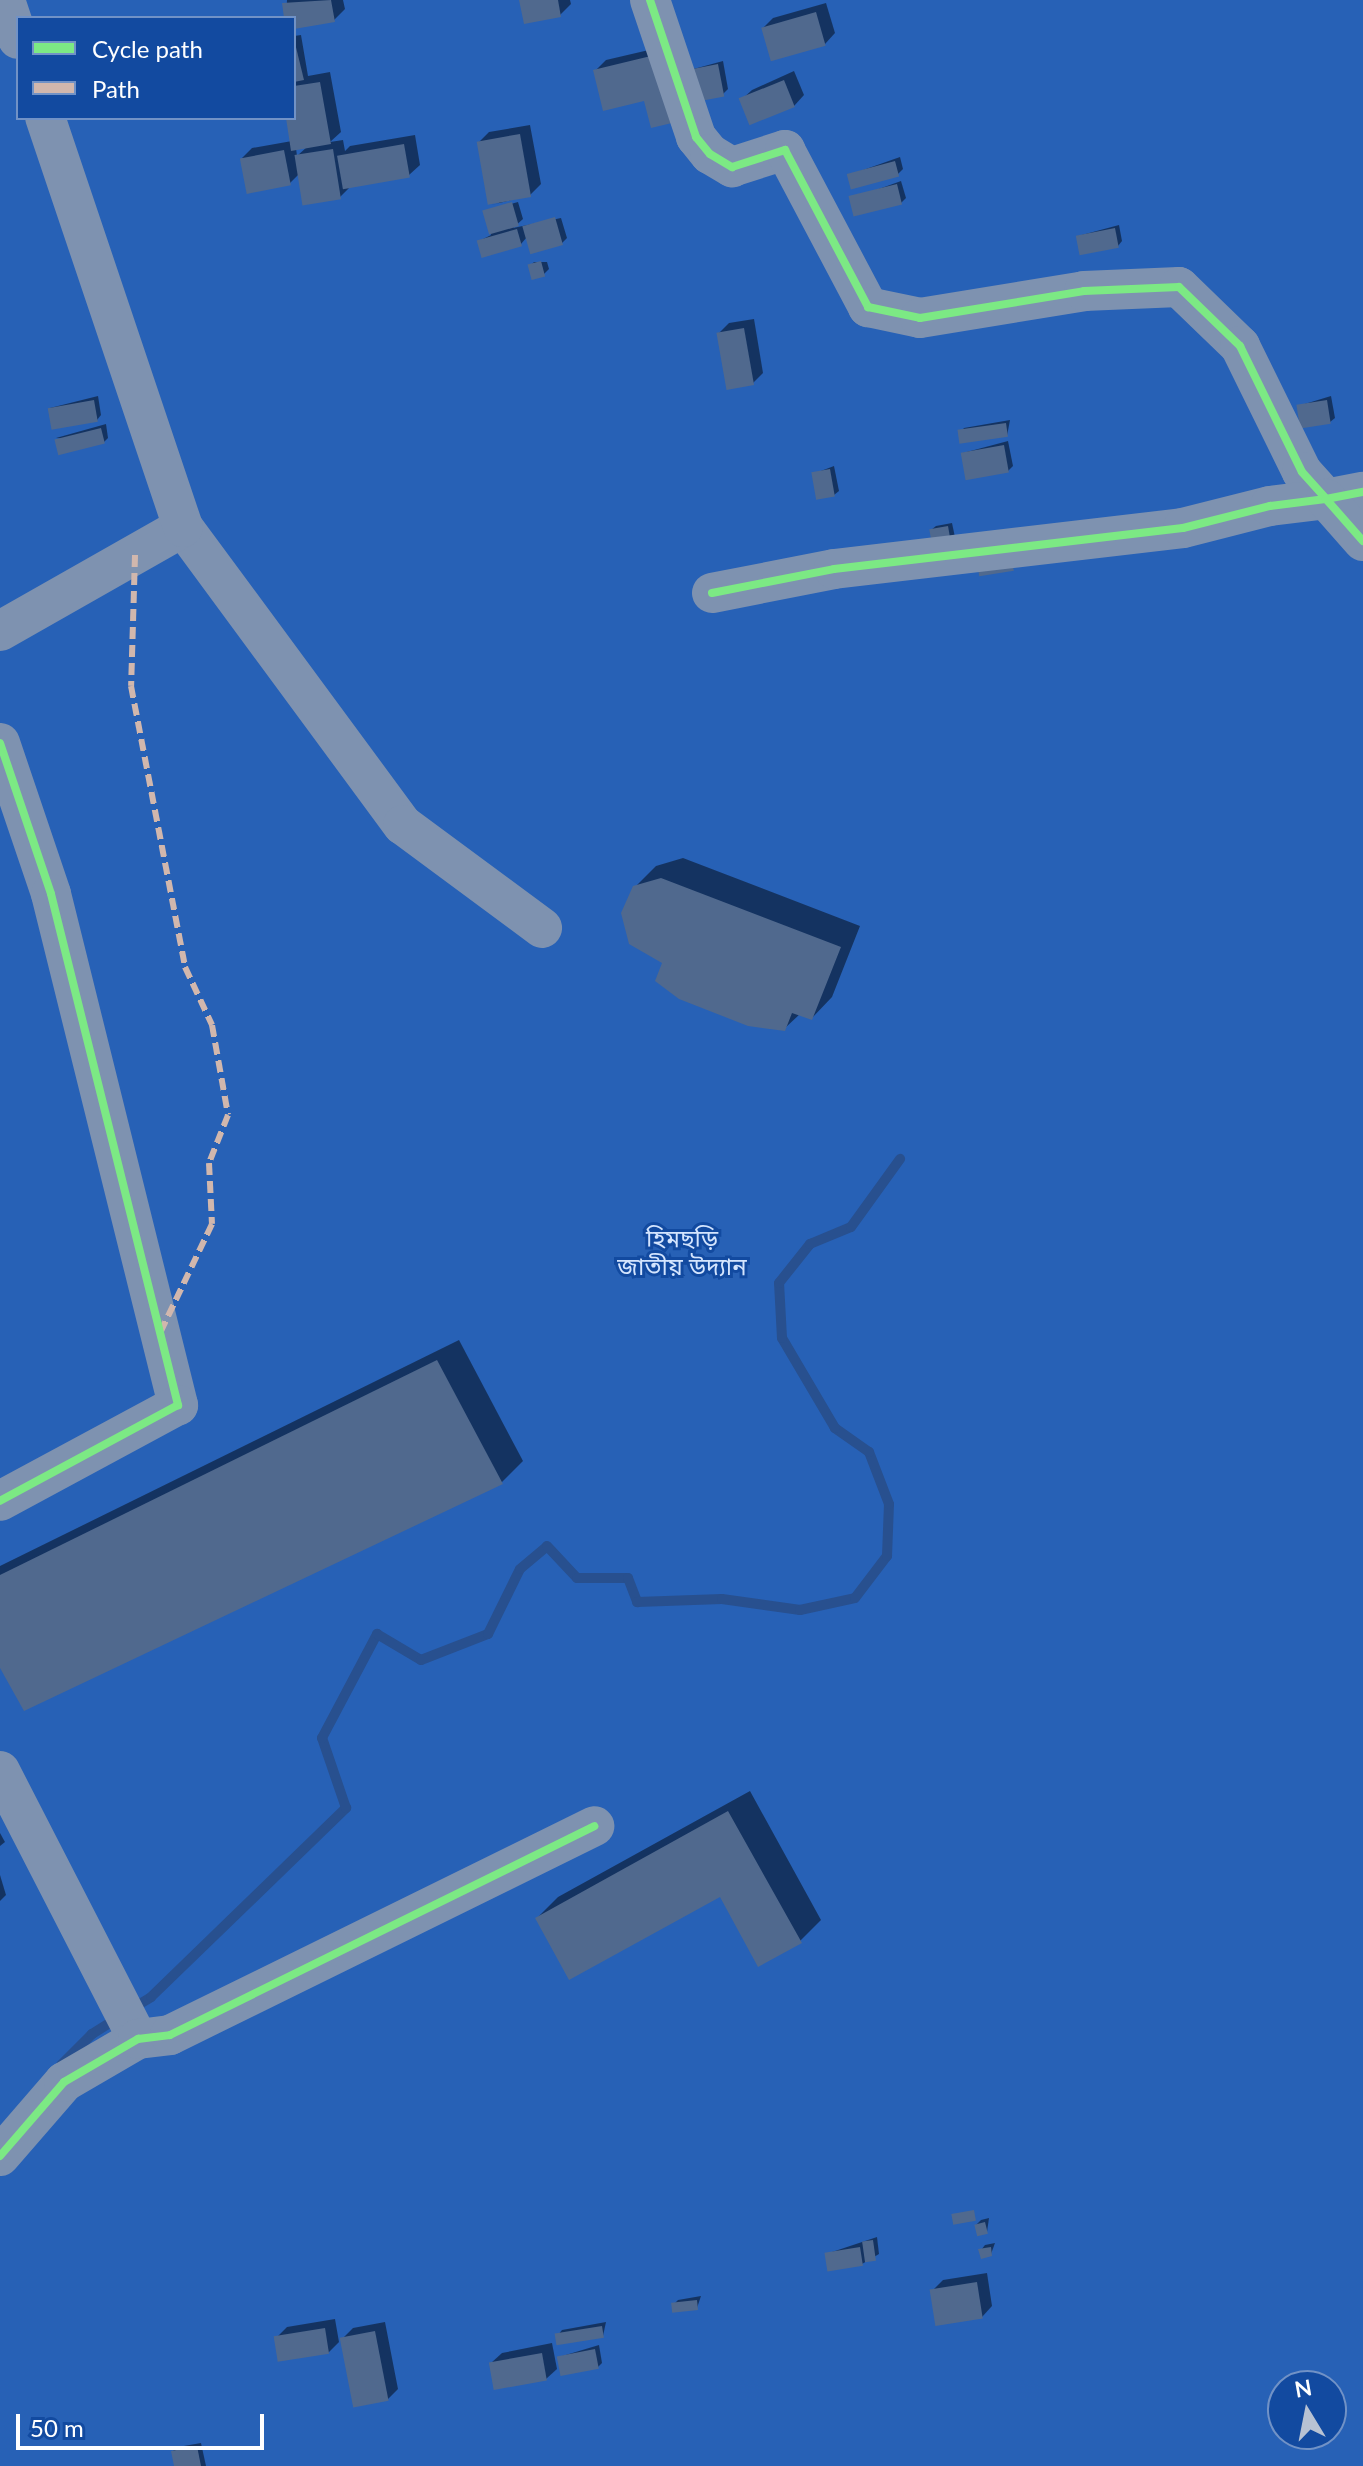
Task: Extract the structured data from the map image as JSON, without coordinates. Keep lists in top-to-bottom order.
{
  "parks": ["হিমছড়ি জাতীয় উদ্যান"],
  "legend": ["Cycle path", "Path"],
  "scale_bar": "50 m",
  "north": "top"
}
